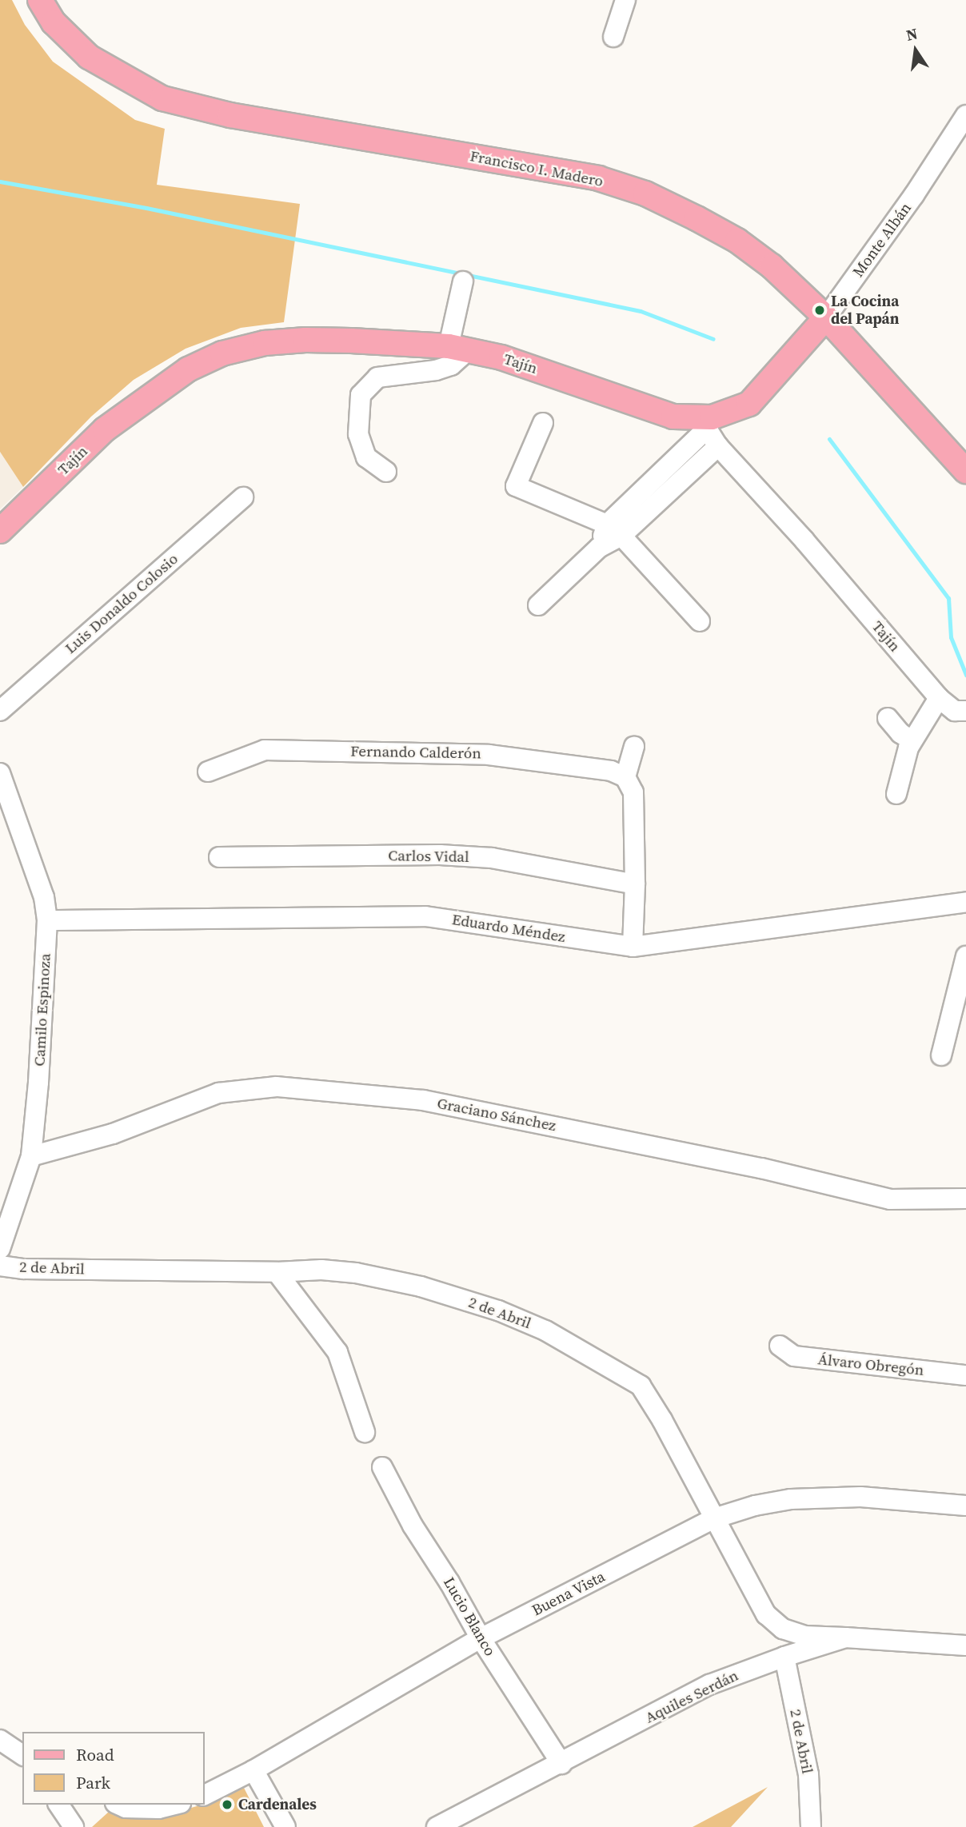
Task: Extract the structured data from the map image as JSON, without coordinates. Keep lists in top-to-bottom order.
{
  "streets": {
    "main road": ["Francisco I. Madero", "Monte Albán", "Tajín"],
    "street": [
      "Luis Donaldo Colosio",
      "Fernando Calderón",
      "Carlos Vidal",
      "Eduardo Méndez",
      "Camilo Espinoza",
      "Graciano Sánchez",
      "2 de Abril",
      "Álvaro Obregón",
      "Buena Vista",
      "Lucio Blanco",
      "Aquiles Serdán"
    ]
  },
  "crossings": [
    ["Francisco I. Madero", "Monte Albán"],
    ["Monte Albán", "Tajín"],
    ["Eduardo Méndez", "Camilo Espinoza"],
    ["Camilo Espinoza", "Graciano Sánchez"],
    ["2 de Abril", "Buena Vista"],
    ["2 de Abril", "Aquiles Serdán"],
    ["Buena Vista", "Lucio Blanco"],
    ["Lucio Blanco", "Aquiles Serdán"]
  ],
  "places": ["La Cocina del Papán", "Cardenales"],
  "legend": ["Road", "Park"],
  "north": "top"
}
